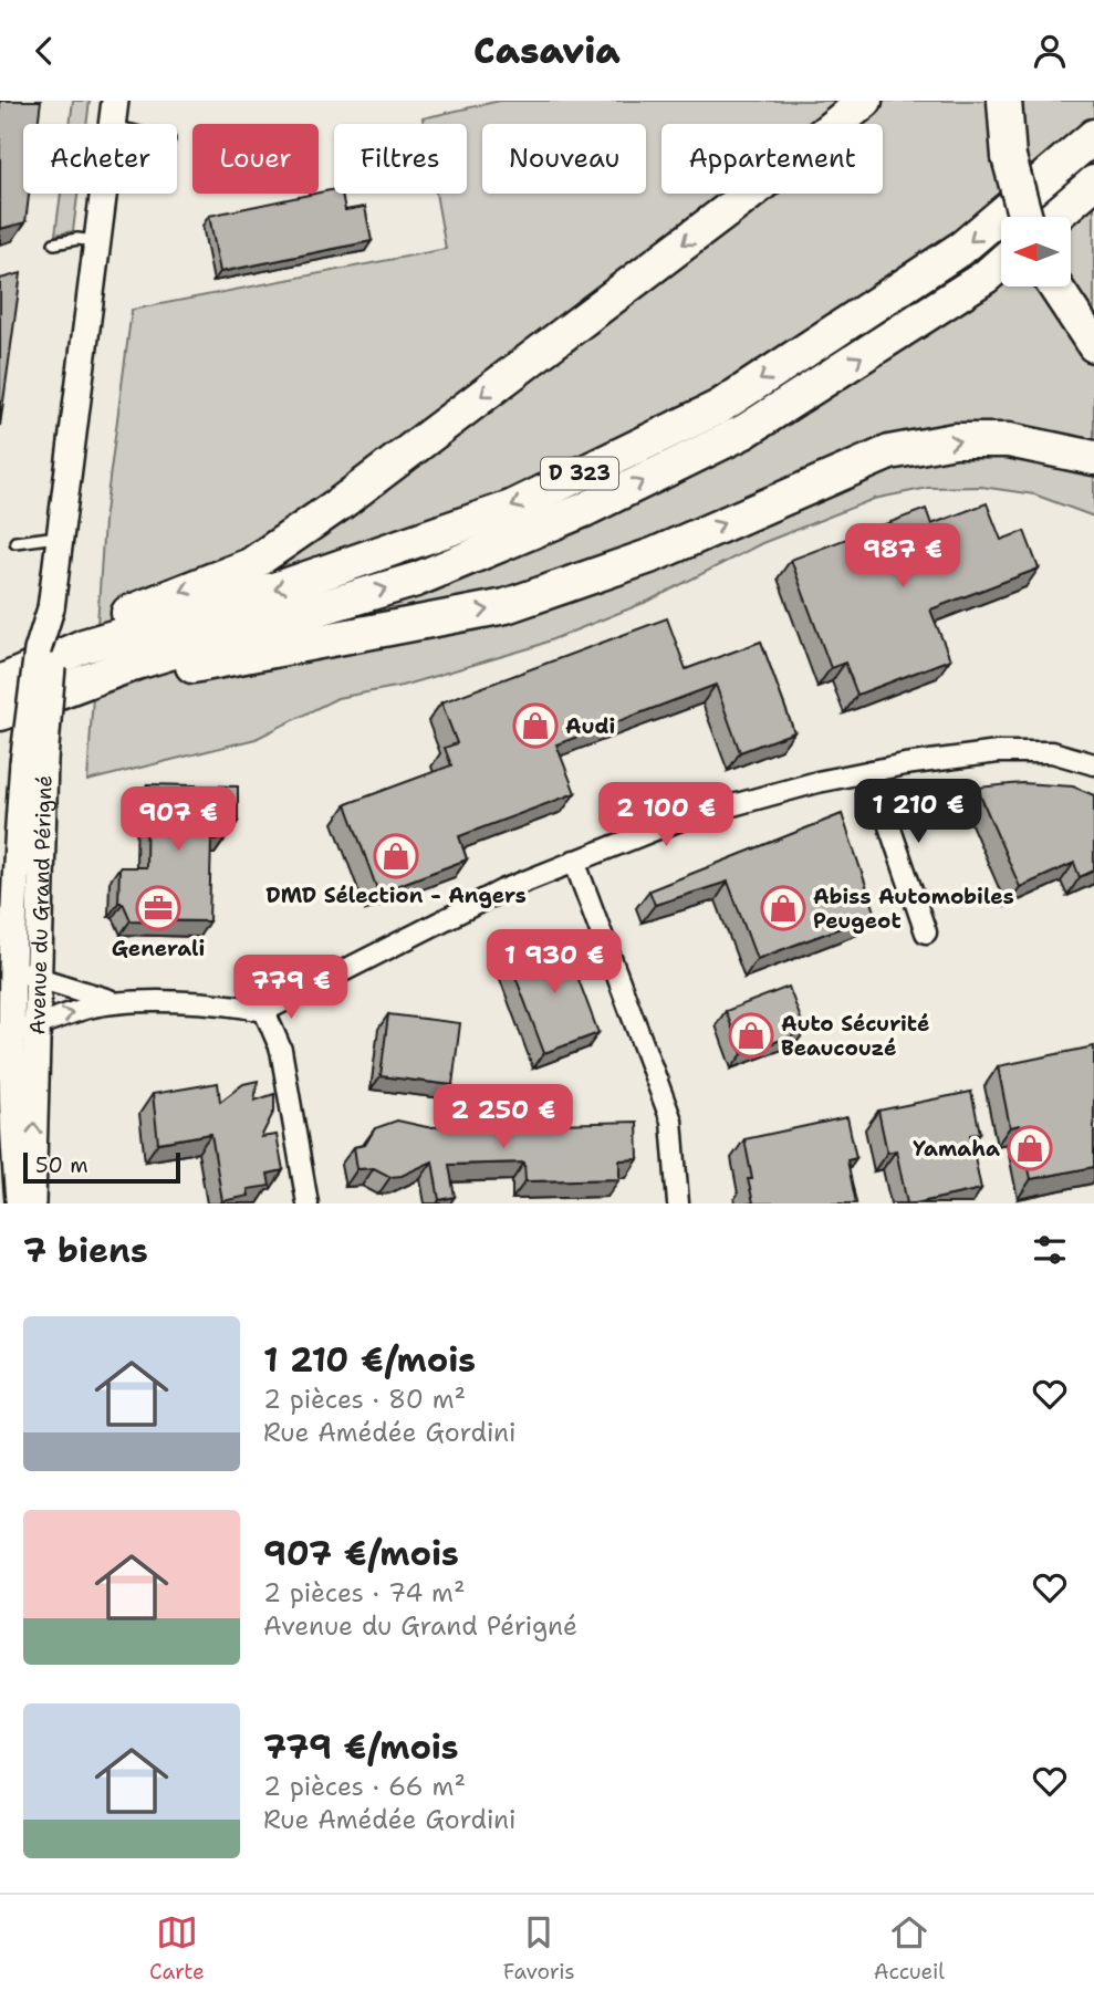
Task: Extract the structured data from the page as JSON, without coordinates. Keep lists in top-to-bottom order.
{
  "streets": {
    "highway": ["D 323"],
    "street": ["Avenue du Grand Périgné"]
  },
  "places": {
    "shop": [
      "Audi",
      "DMD Sélection - Angers",
      "Abiss Automobiles Peugeot",
      "Auto Sécurité Beaucouzé",
      "Yamaha"
    ],
    "office": ["Generali"]
  },
  "scale_bar": "50 m",
  "north": "left",
  "page": {
    "header": "Casavia",
    "chip": [
      "Acheter",
      "Louer",
      "Filtres",
      "Nouveau",
      "Appartement"
    ],
    "price": [
      "987 €",
      "1 210 €",
      "2 100 €",
      "907 €",
      "1 930 €",
      "779 €",
      "2 250 €"
    ],
    "scale": "50 m",
    "heading": "7 biens",
    "list": [
      {
        "name": "1 210 €/mois",
        "note": "2 pièces · 80 m² · Rue Amédée Gordini"
      },
      {
        "name": "907 €/mois",
        "note": "2 pièces · 74 m² · Avenue du Grand Périgné"
      },
      {
        "name": "779 €/mois",
        "note": "2 pièces · 66 m² · Rue Amédée Gordini"
      }
    ],
    "tabs": ["Carte", "Favoris", "Accueil"]
  }
}
